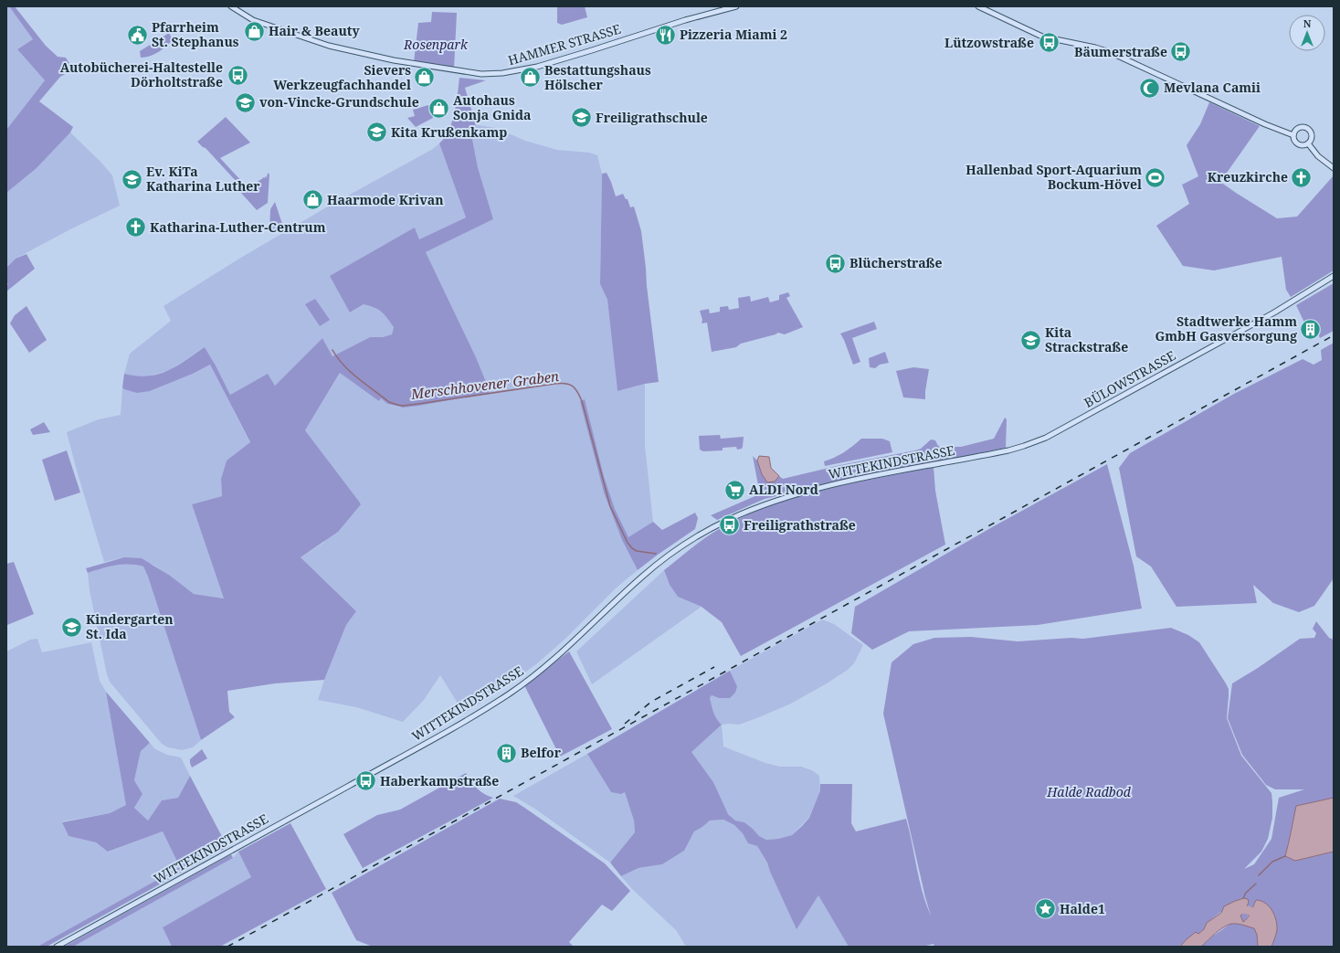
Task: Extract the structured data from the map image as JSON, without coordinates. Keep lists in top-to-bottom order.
{
  "streets": {
    "main road": ["HAMMER STRASSE", "BÜLOWSTRASSE", "WITTEKINDSTRASSE"]
  },
  "crossings": [
    ["BÜLOWSTRASSE", "WITTEKINDSTRASSE"]
  ],
  "water": ["Merschhovener Graben"],
  "parks": ["Rosenpark", "Halde Radbod"],
  "places": {
    "shop": [
      "Hair & Beauty",
      "Sievers Werkzeugfachhandel",
      "Bestattungshaus Hölscher",
      "Autohaus Sonja Gnida",
      "Haarmode Krivan"
    ],
    "public building": ["Pfarrheim St. Stephanus"],
    "restaurant": ["Pizzeria Miami 2"],
    "bus stop": [
      "Lützowstraße",
      "Bäumerstraße",
      "Autobücherei-Haltestelle Dörholtstraße",
      "Blücherstraße",
      "Freiligrathstraße",
      "Haberkampstraße"
    ],
    "mosque": ["Mevlana Camii"],
    "school or university": [
      "von-Vincke-Grundschule",
      "Freiligrathschule",
      "Kita Krußenkamp",
      "Ev. KiTa Katharina Luther",
      "Kita Strackstraße",
      "Kindergarten St. Ida"
    ],
    "sports": ["Hallenbad Sport-Aquarium Bockum-Hövel"],
    "church": ["Kreuzkirche", "Katharina-Luther-Centrum"],
    "building": ["Stadtwerke Hamm GmbH Gasversorgung", "Belfor"],
    "supermarket": ["ALDI Nord"],
    "place": ["Halde1"]
  },
  "north": "top"
}
